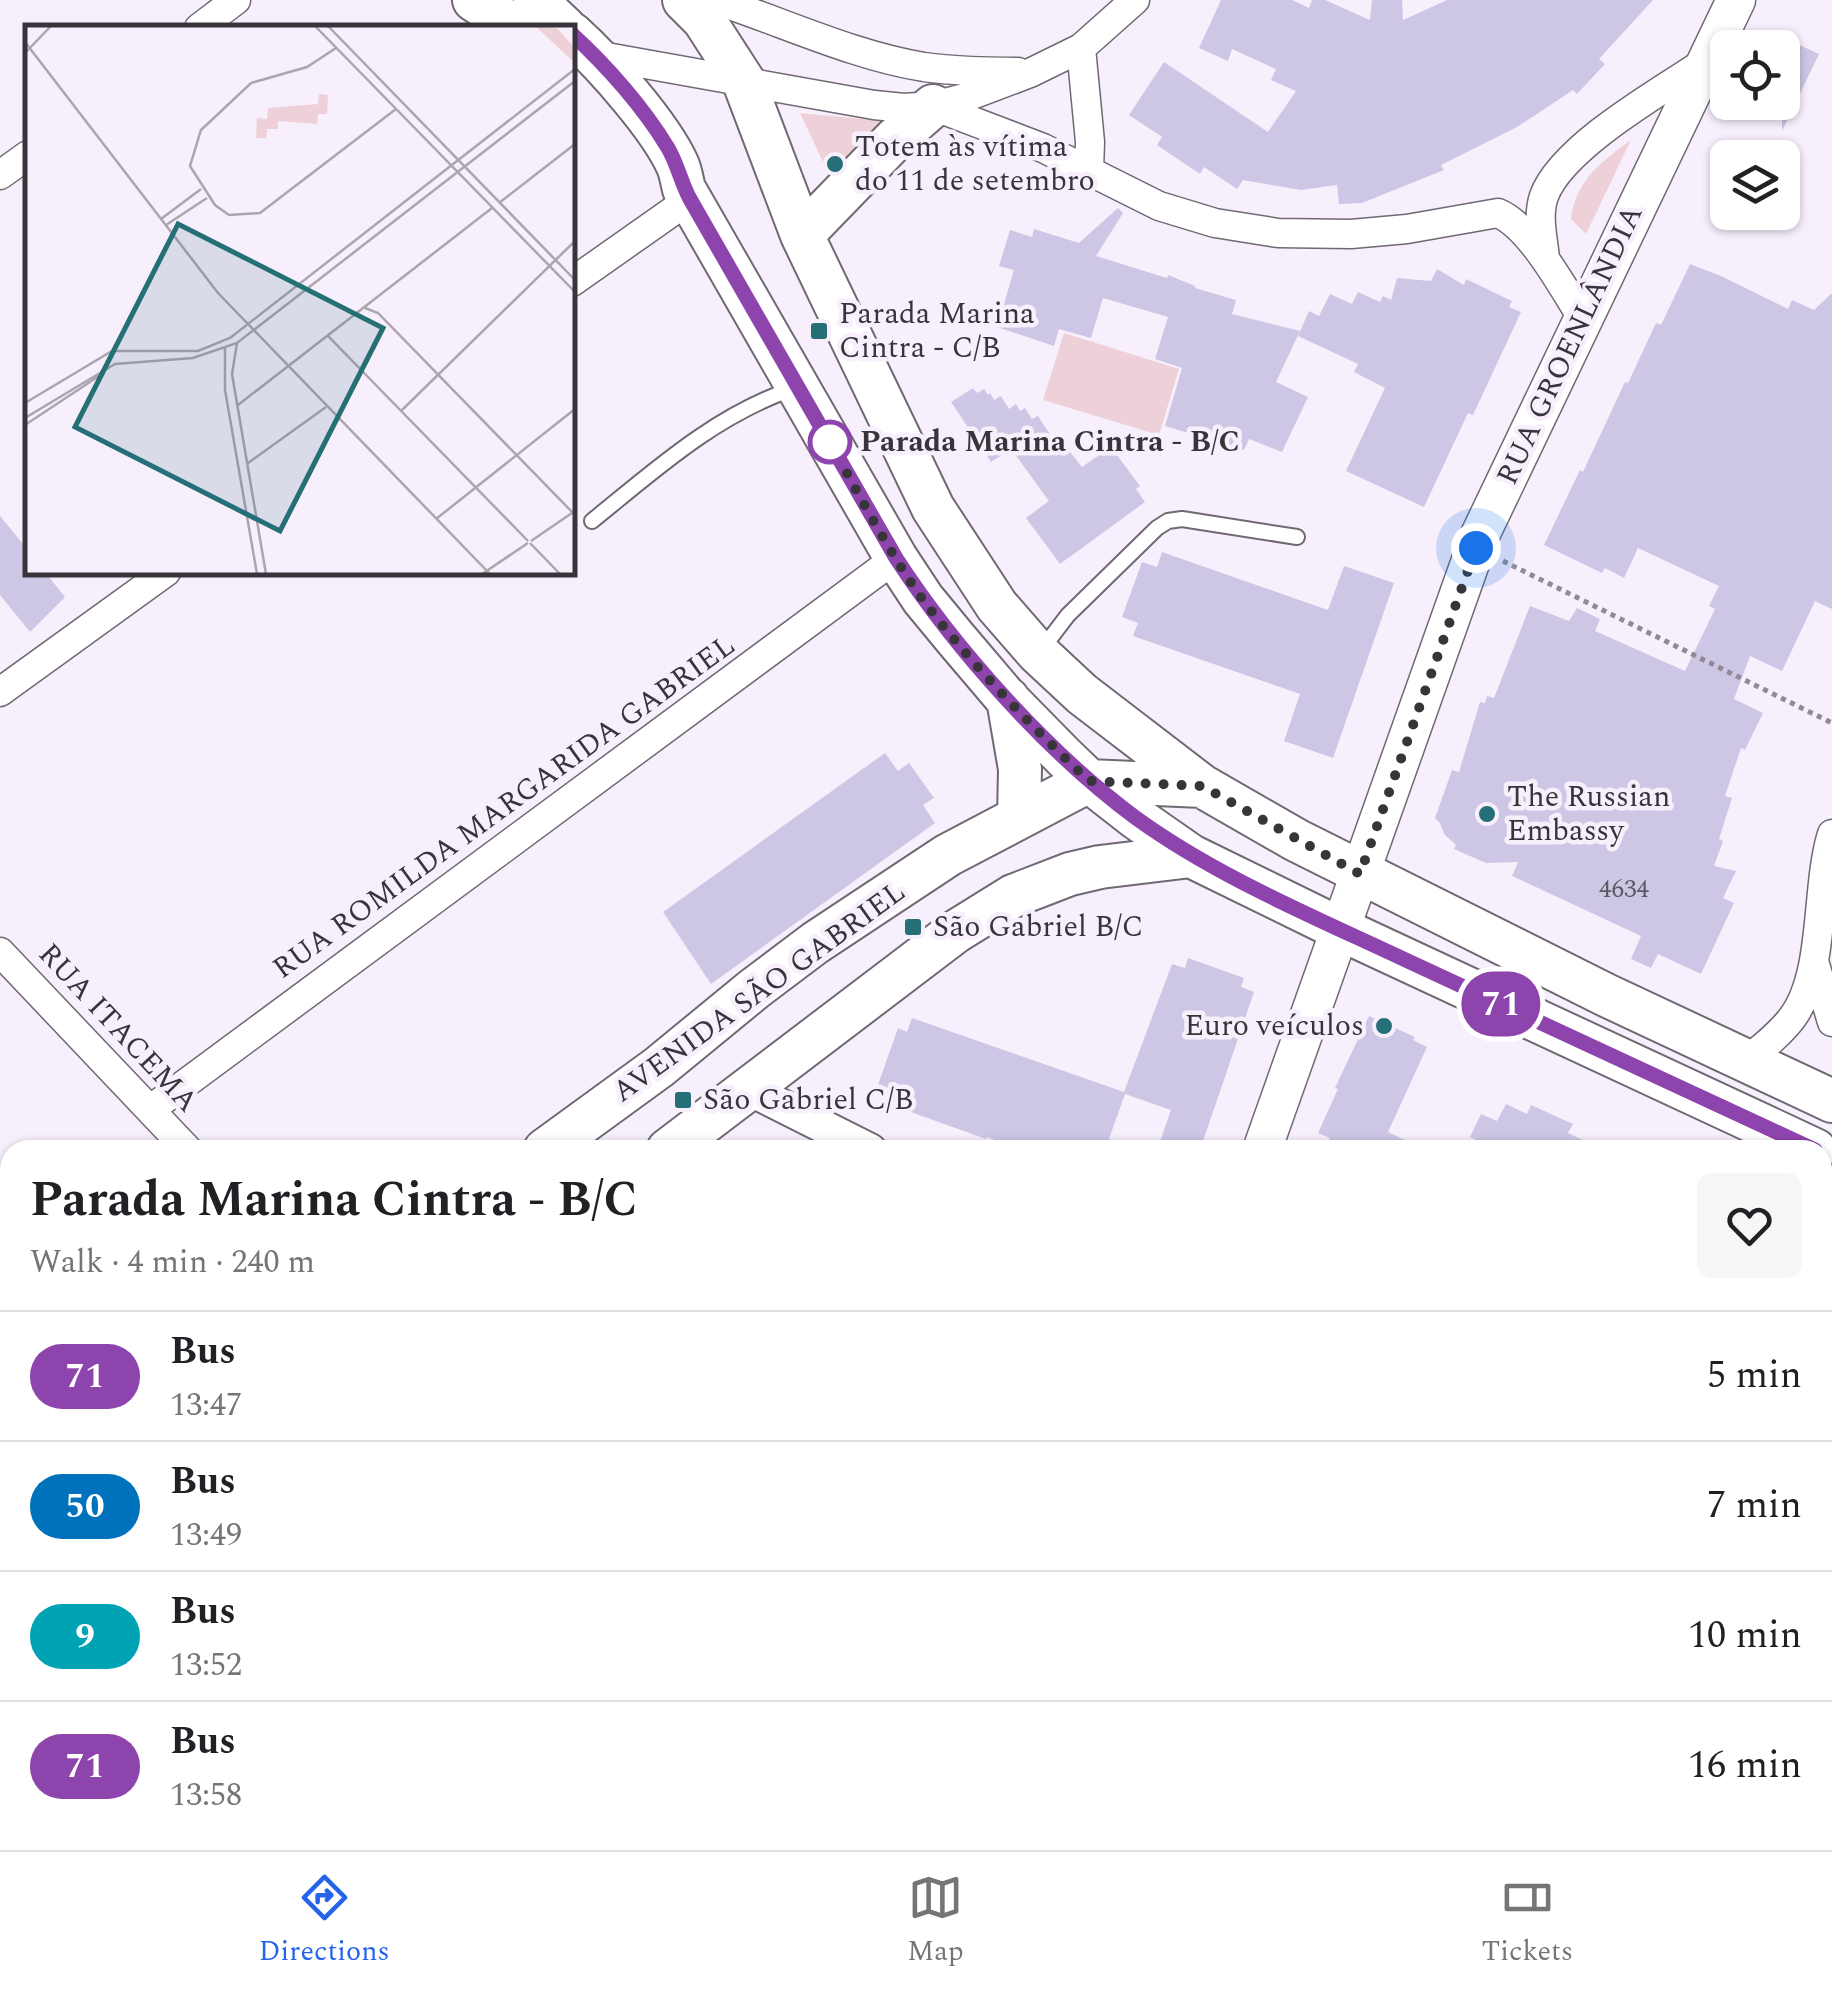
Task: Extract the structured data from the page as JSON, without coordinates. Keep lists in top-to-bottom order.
{
  "streets": {
    "main road": ["RUA GROENLÂNDIA", "AVENIDA SÃO GABRIEL"],
    "street": ["RUA ROMILDA MARGARIDA GABRIEL", "RUA ITACEMA"]
  },
  "crossings": [
    ["RUA ROMILDA MARGARIDA GABRIEL", "RUA ITACEMA"]
  ],
  "places": {
    "other": [
      "Totem às vítima do 11 de setembro",
      "Parada Marina Cintra - B/C",
      "The Russian Embassy",
      "Euro veículos"
    ],
    "transit": ["Parada Marina Cintra - C/B", "São Gabriel B/C", "São Gabriel C/B"]
  },
  "lines": ["bus line 71"],
  "house_numbers": ["4634"],
  "page": {
    "on_map": "71",
    "heading": ["Parada Marina Cintra - B/C", "Walk · 4 min · 240 m"],
    "list": [
      {
        "mark": "71",
        "name": "Bus",
        "note": "13:47",
        "value": "5 min"
      },
      {
        "mark": "50",
        "name": "Bus",
        "note": "13:49",
        "value": "7 min"
      },
      {
        "mark": "9",
        "name": "Bus",
        "note": "13:52",
        "value": "10 min"
      },
      {
        "mark": "71",
        "name": "Bus",
        "note": "13:58",
        "value": "16 min"
      }
    ],
    "tabs": ["Directions", "Map", "Tickets"]
  }
}
